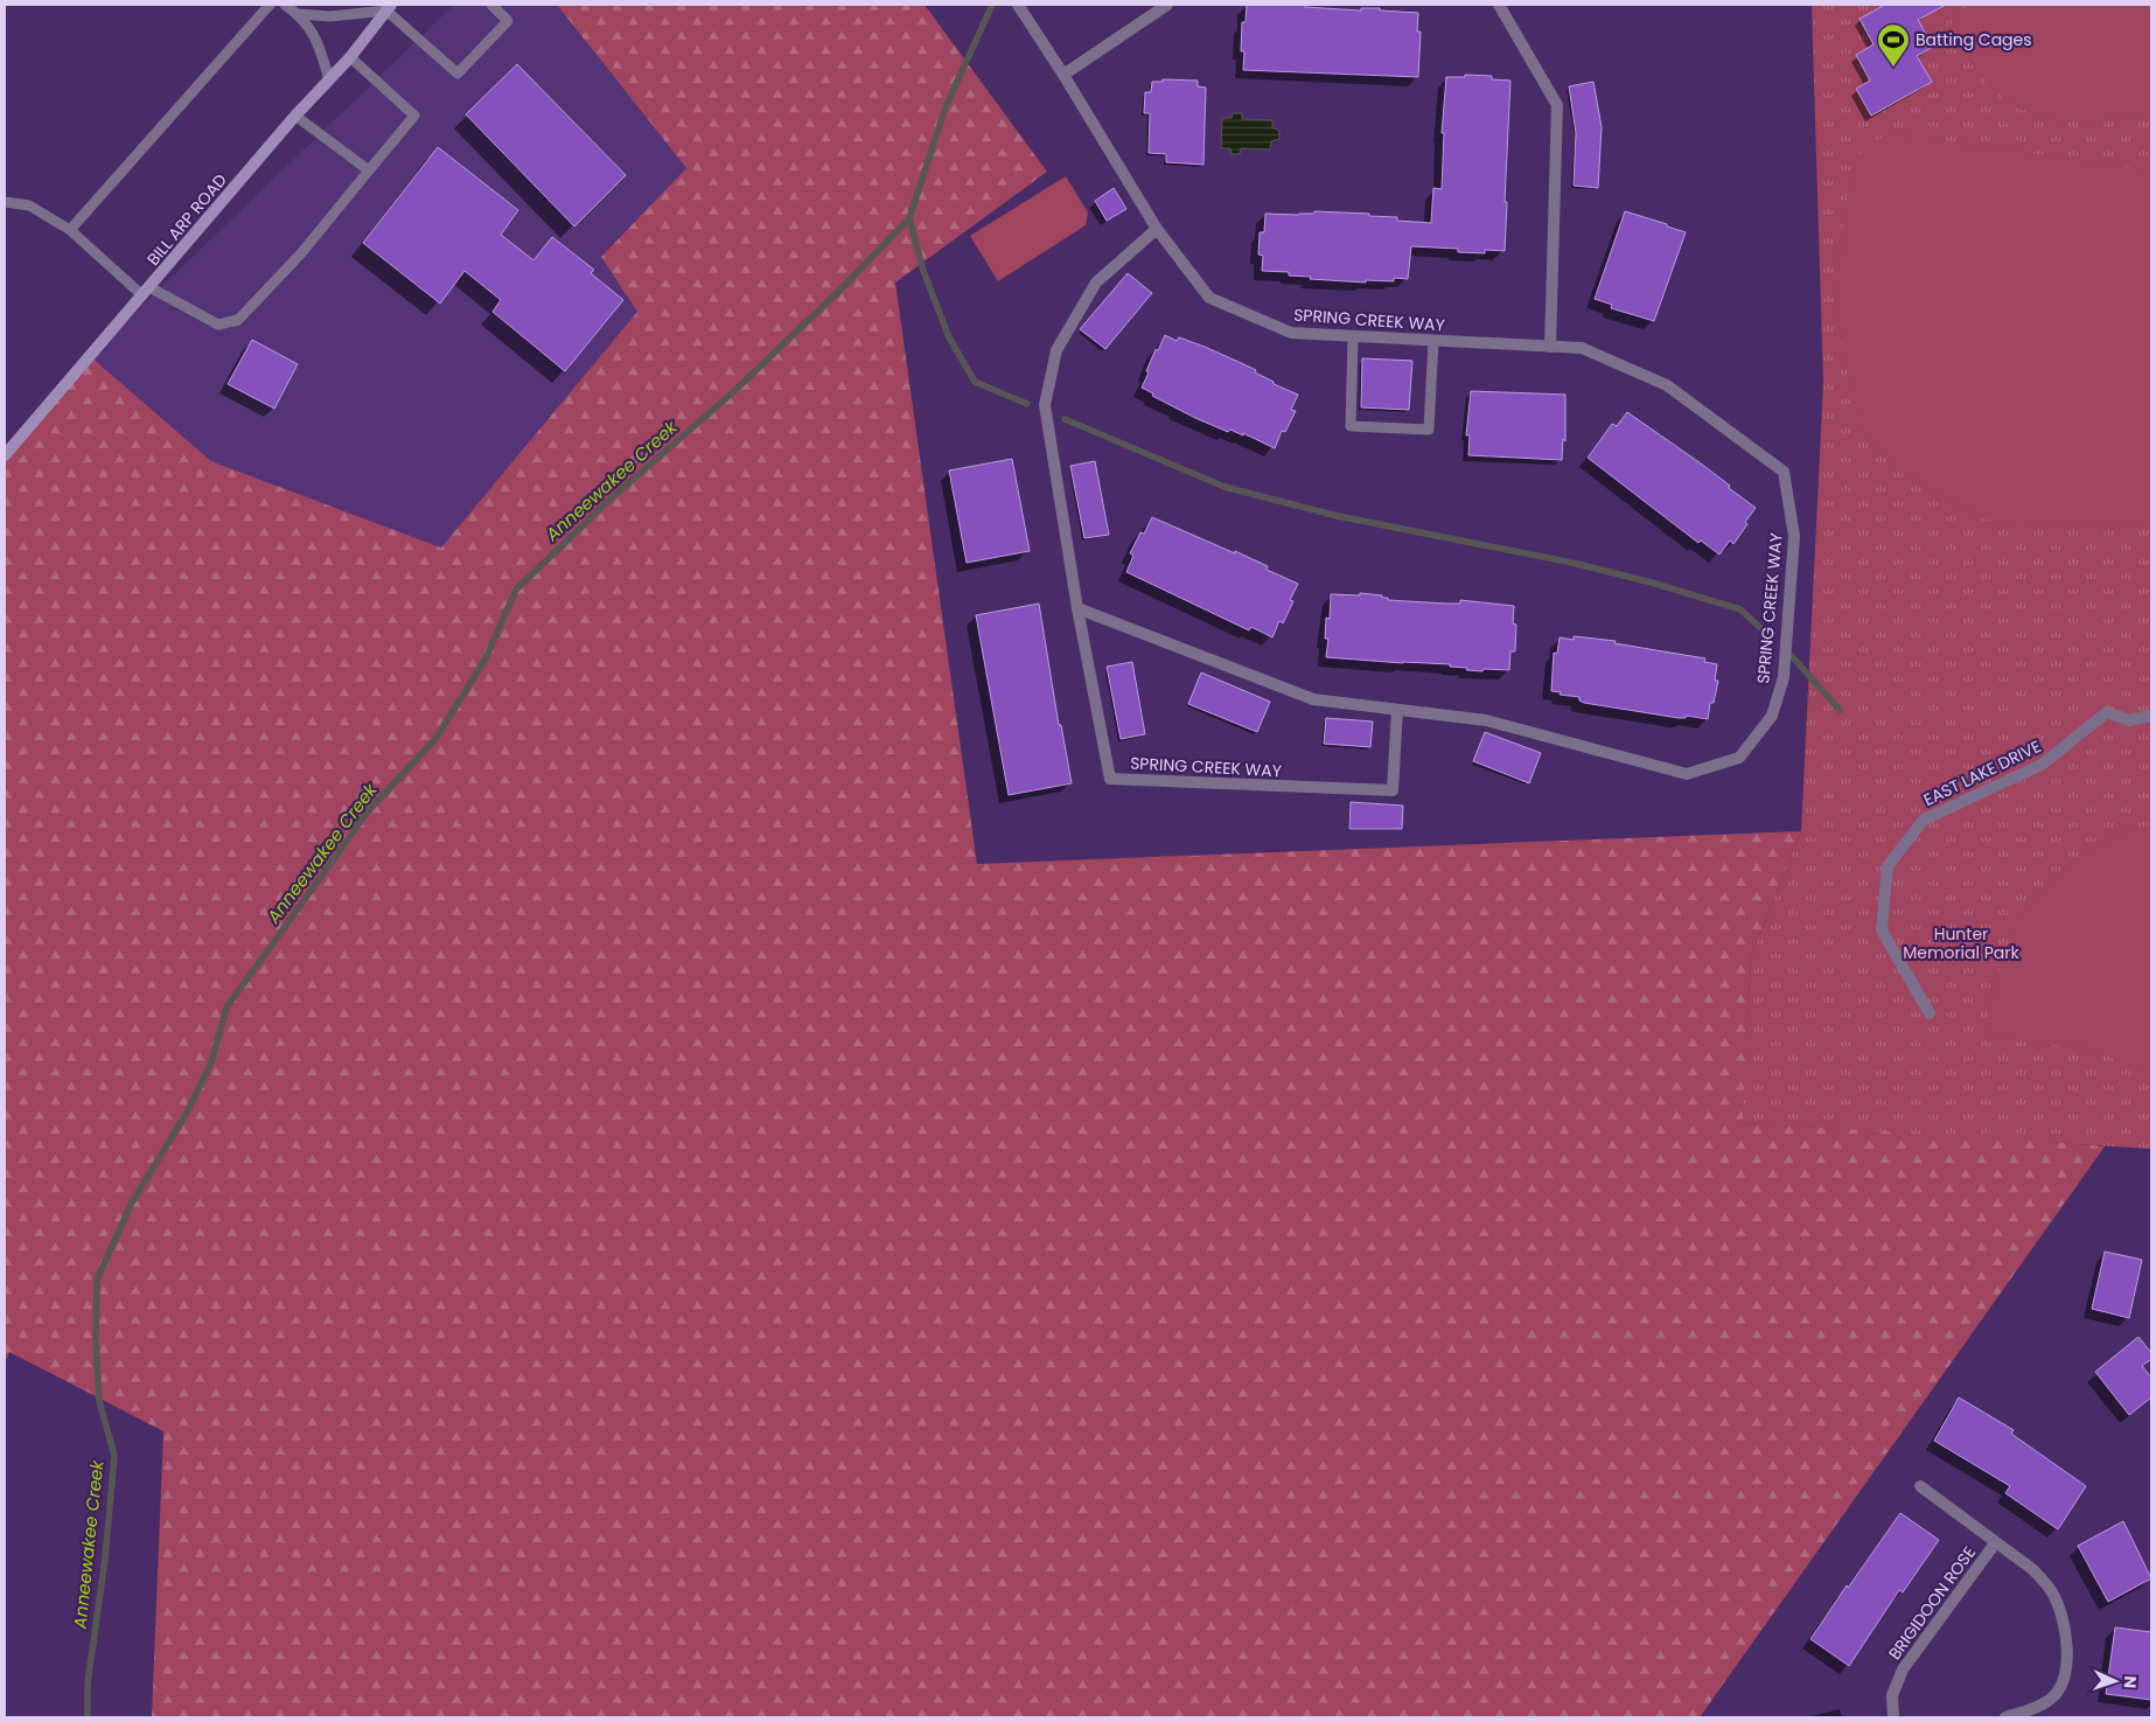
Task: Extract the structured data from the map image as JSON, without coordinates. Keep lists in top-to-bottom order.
{
  "streets": {
    "main road": ["BILL ARP ROAD"],
    "street": ["SPRING CREEK WAY", "EAST LAKE DRIVE", "BRIGIDOON ROSE"]
  },
  "water": ["Anneewakee Creek"],
  "parks": ["Hunter Memorial Park"],
  "places": {
    "sports": ["Batting Cages"]
  },
  "north": "right"
}
